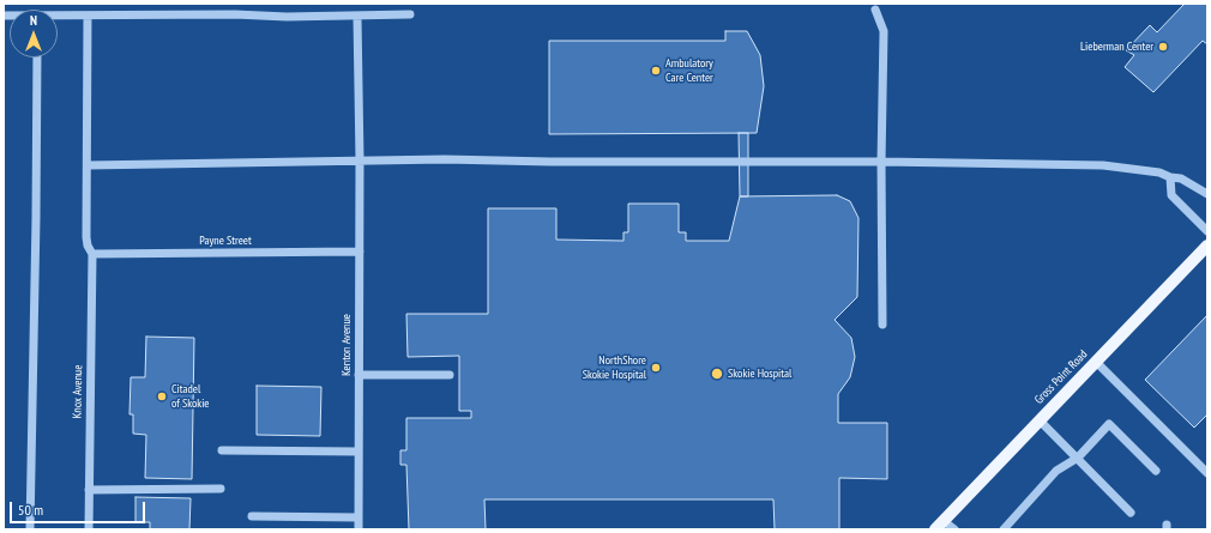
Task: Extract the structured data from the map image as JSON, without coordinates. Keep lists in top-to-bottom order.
{
  "streets": {
    "main road": ["Gross Point Road"],
    "street": ["Payne Street", "Kenton Avenue", "Knox Avenue"]
  },
  "crossings": [
    ["Payne Street", "Kenton Avenue"],
    ["Payne Street", "Knox Avenue"]
  ],
  "places": [
    "Lieberman Center",
    "Ambulatory Care Center",
    "NorthShore Skokie Hospital",
    "Skokie Hospital",
    "Citadel of Skokie"
  ],
  "scale_bar": "50 m",
  "north": "top"
}
